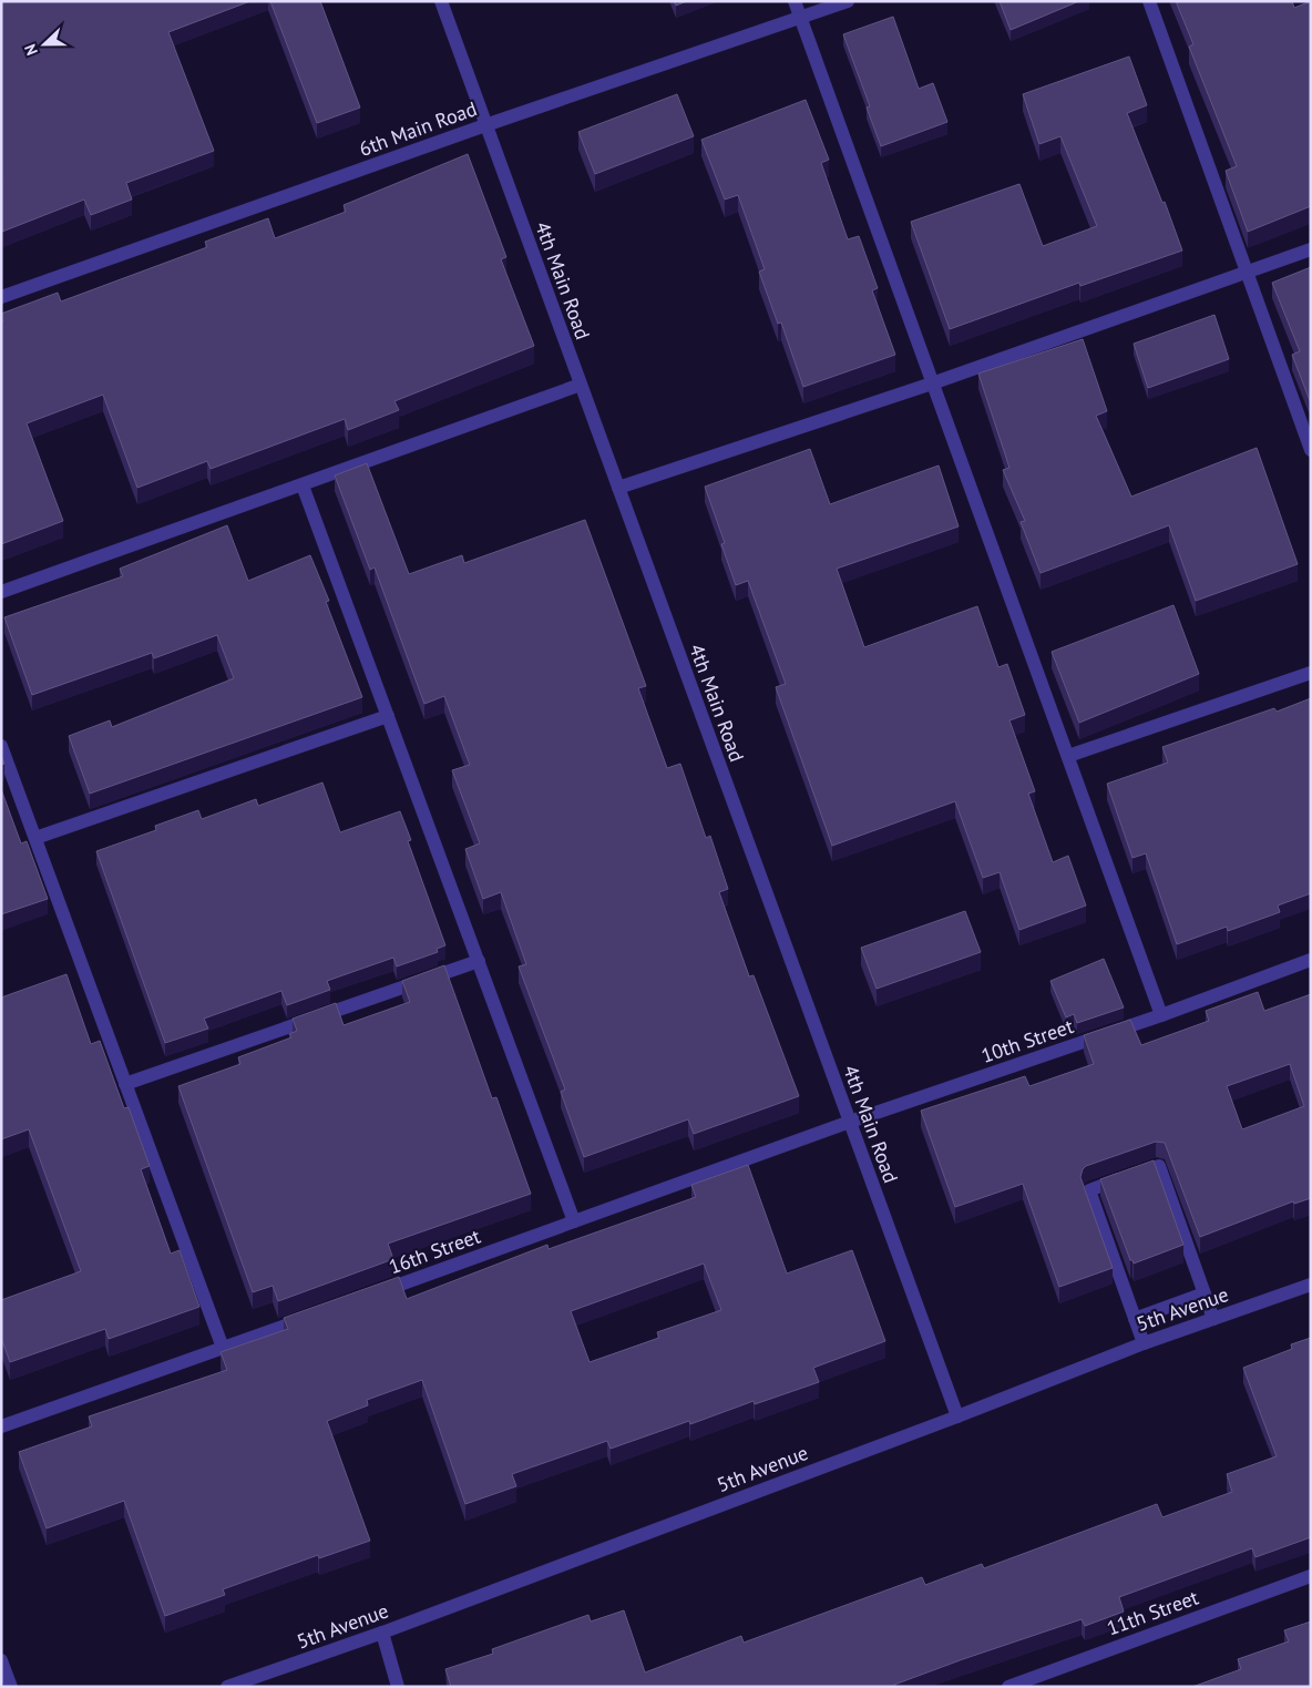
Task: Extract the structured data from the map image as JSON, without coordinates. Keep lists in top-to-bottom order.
{
  "streets": {
    "street": [
      "6th Main Road",
      "4th Main Road",
      "10th Street",
      "16th Street",
      "5th Avenue",
      "11th Street"
    ]
  },
  "crossings": [
    ["6th Main Road", "4th Main Road"],
    ["4th Main Road", "10th Street"],
    ["4th Main Road", "16th Street"],
    ["4th Main Road", "5th Avenue"],
    ["10th Street", "16th Street"]
  ],
  "north": "left"
}
